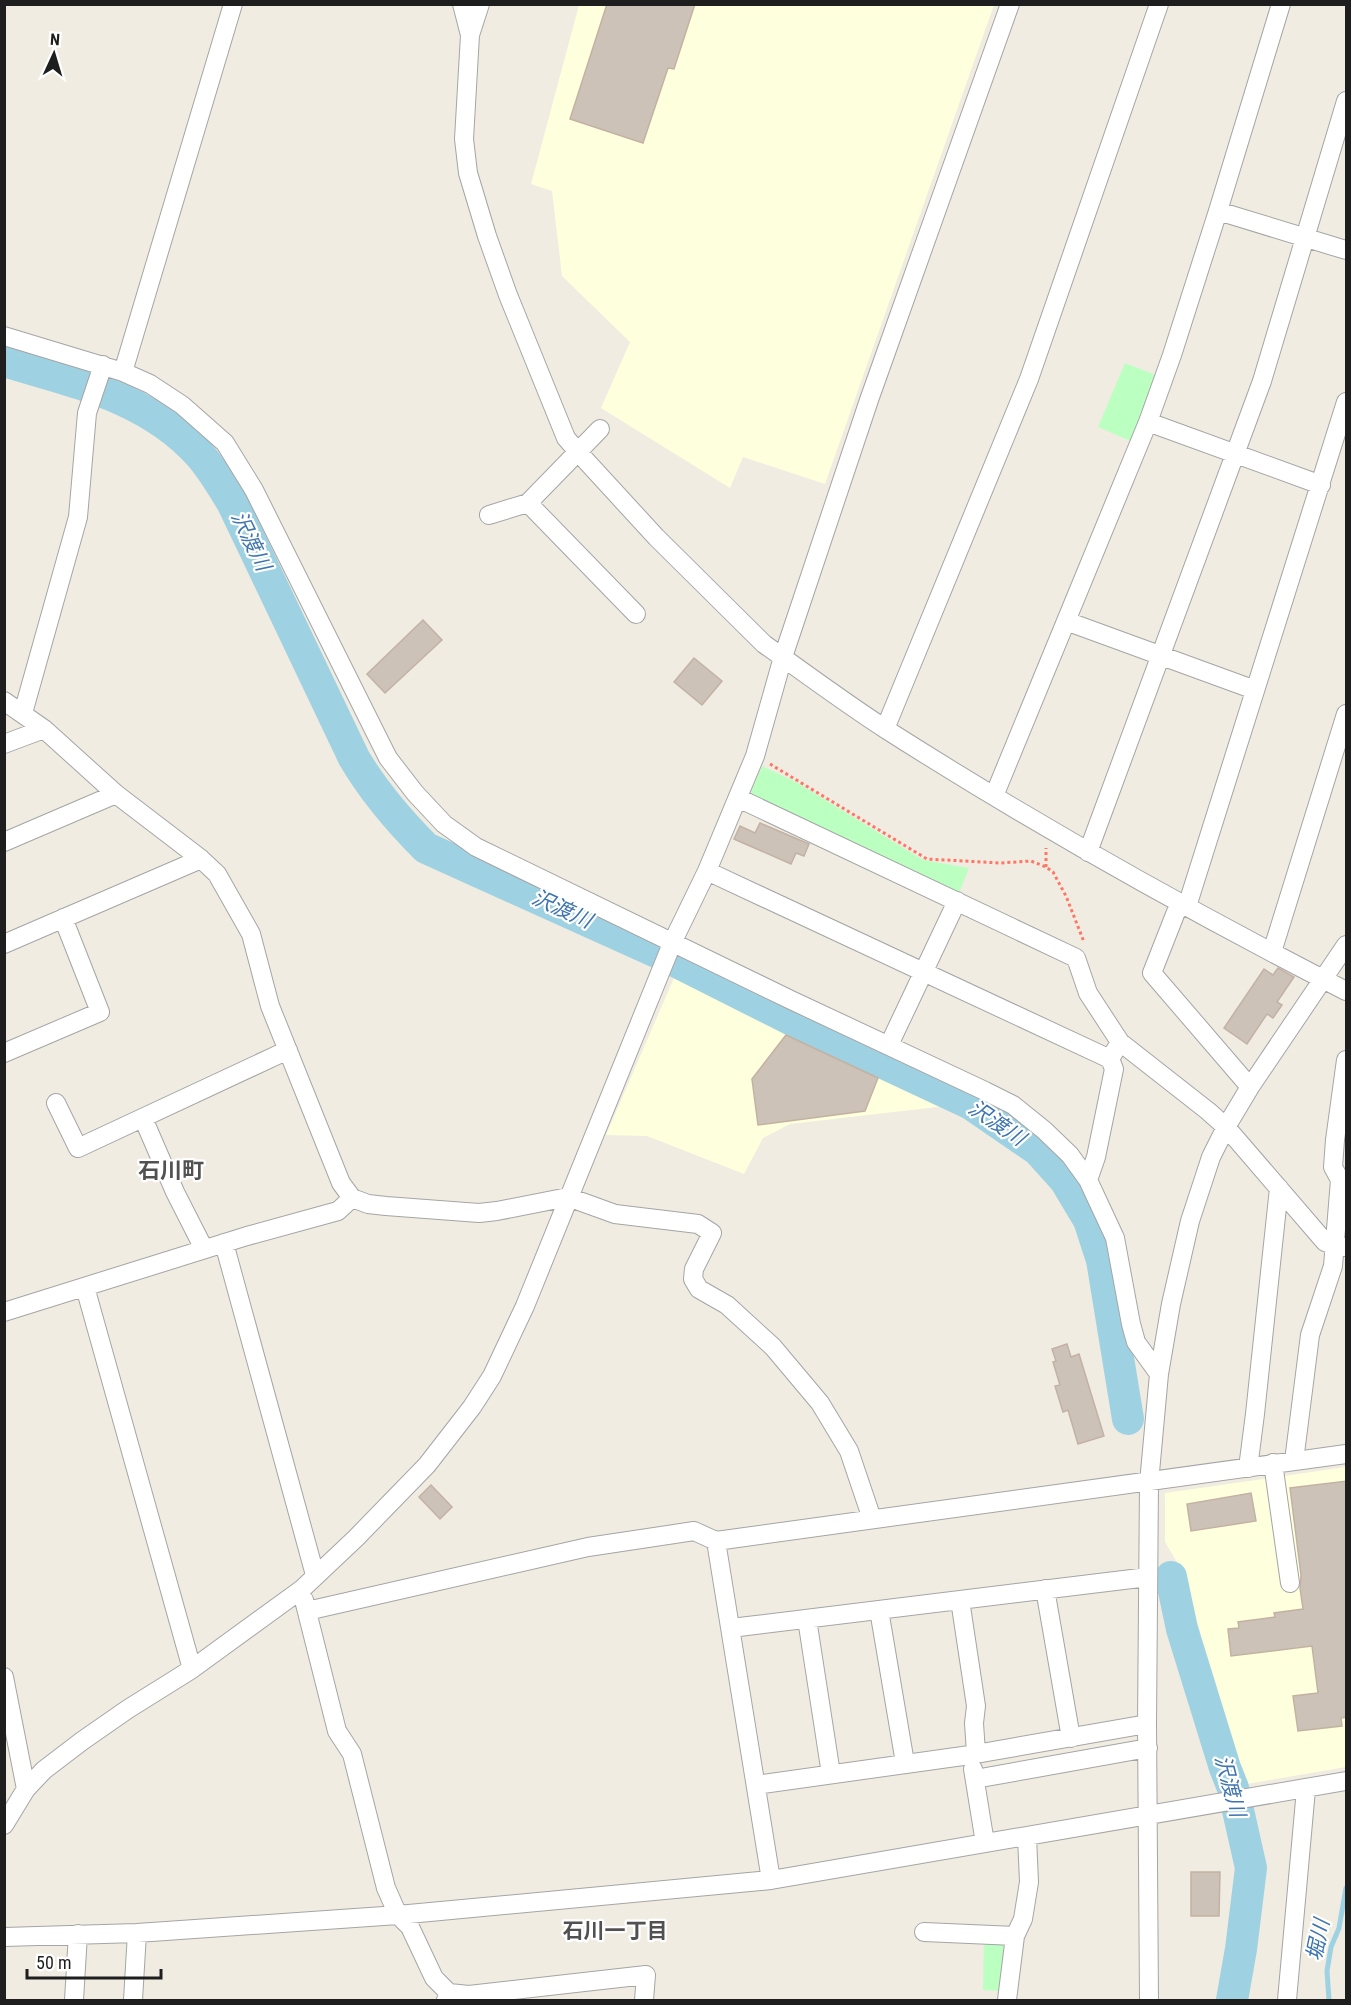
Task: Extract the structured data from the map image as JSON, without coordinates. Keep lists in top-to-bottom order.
{
  "districts": ["石川町", "石川一丁目"],
  "water": ["沢渡川", "堀川"],
  "scale_bar": "50 m",
  "north": "top"
}
